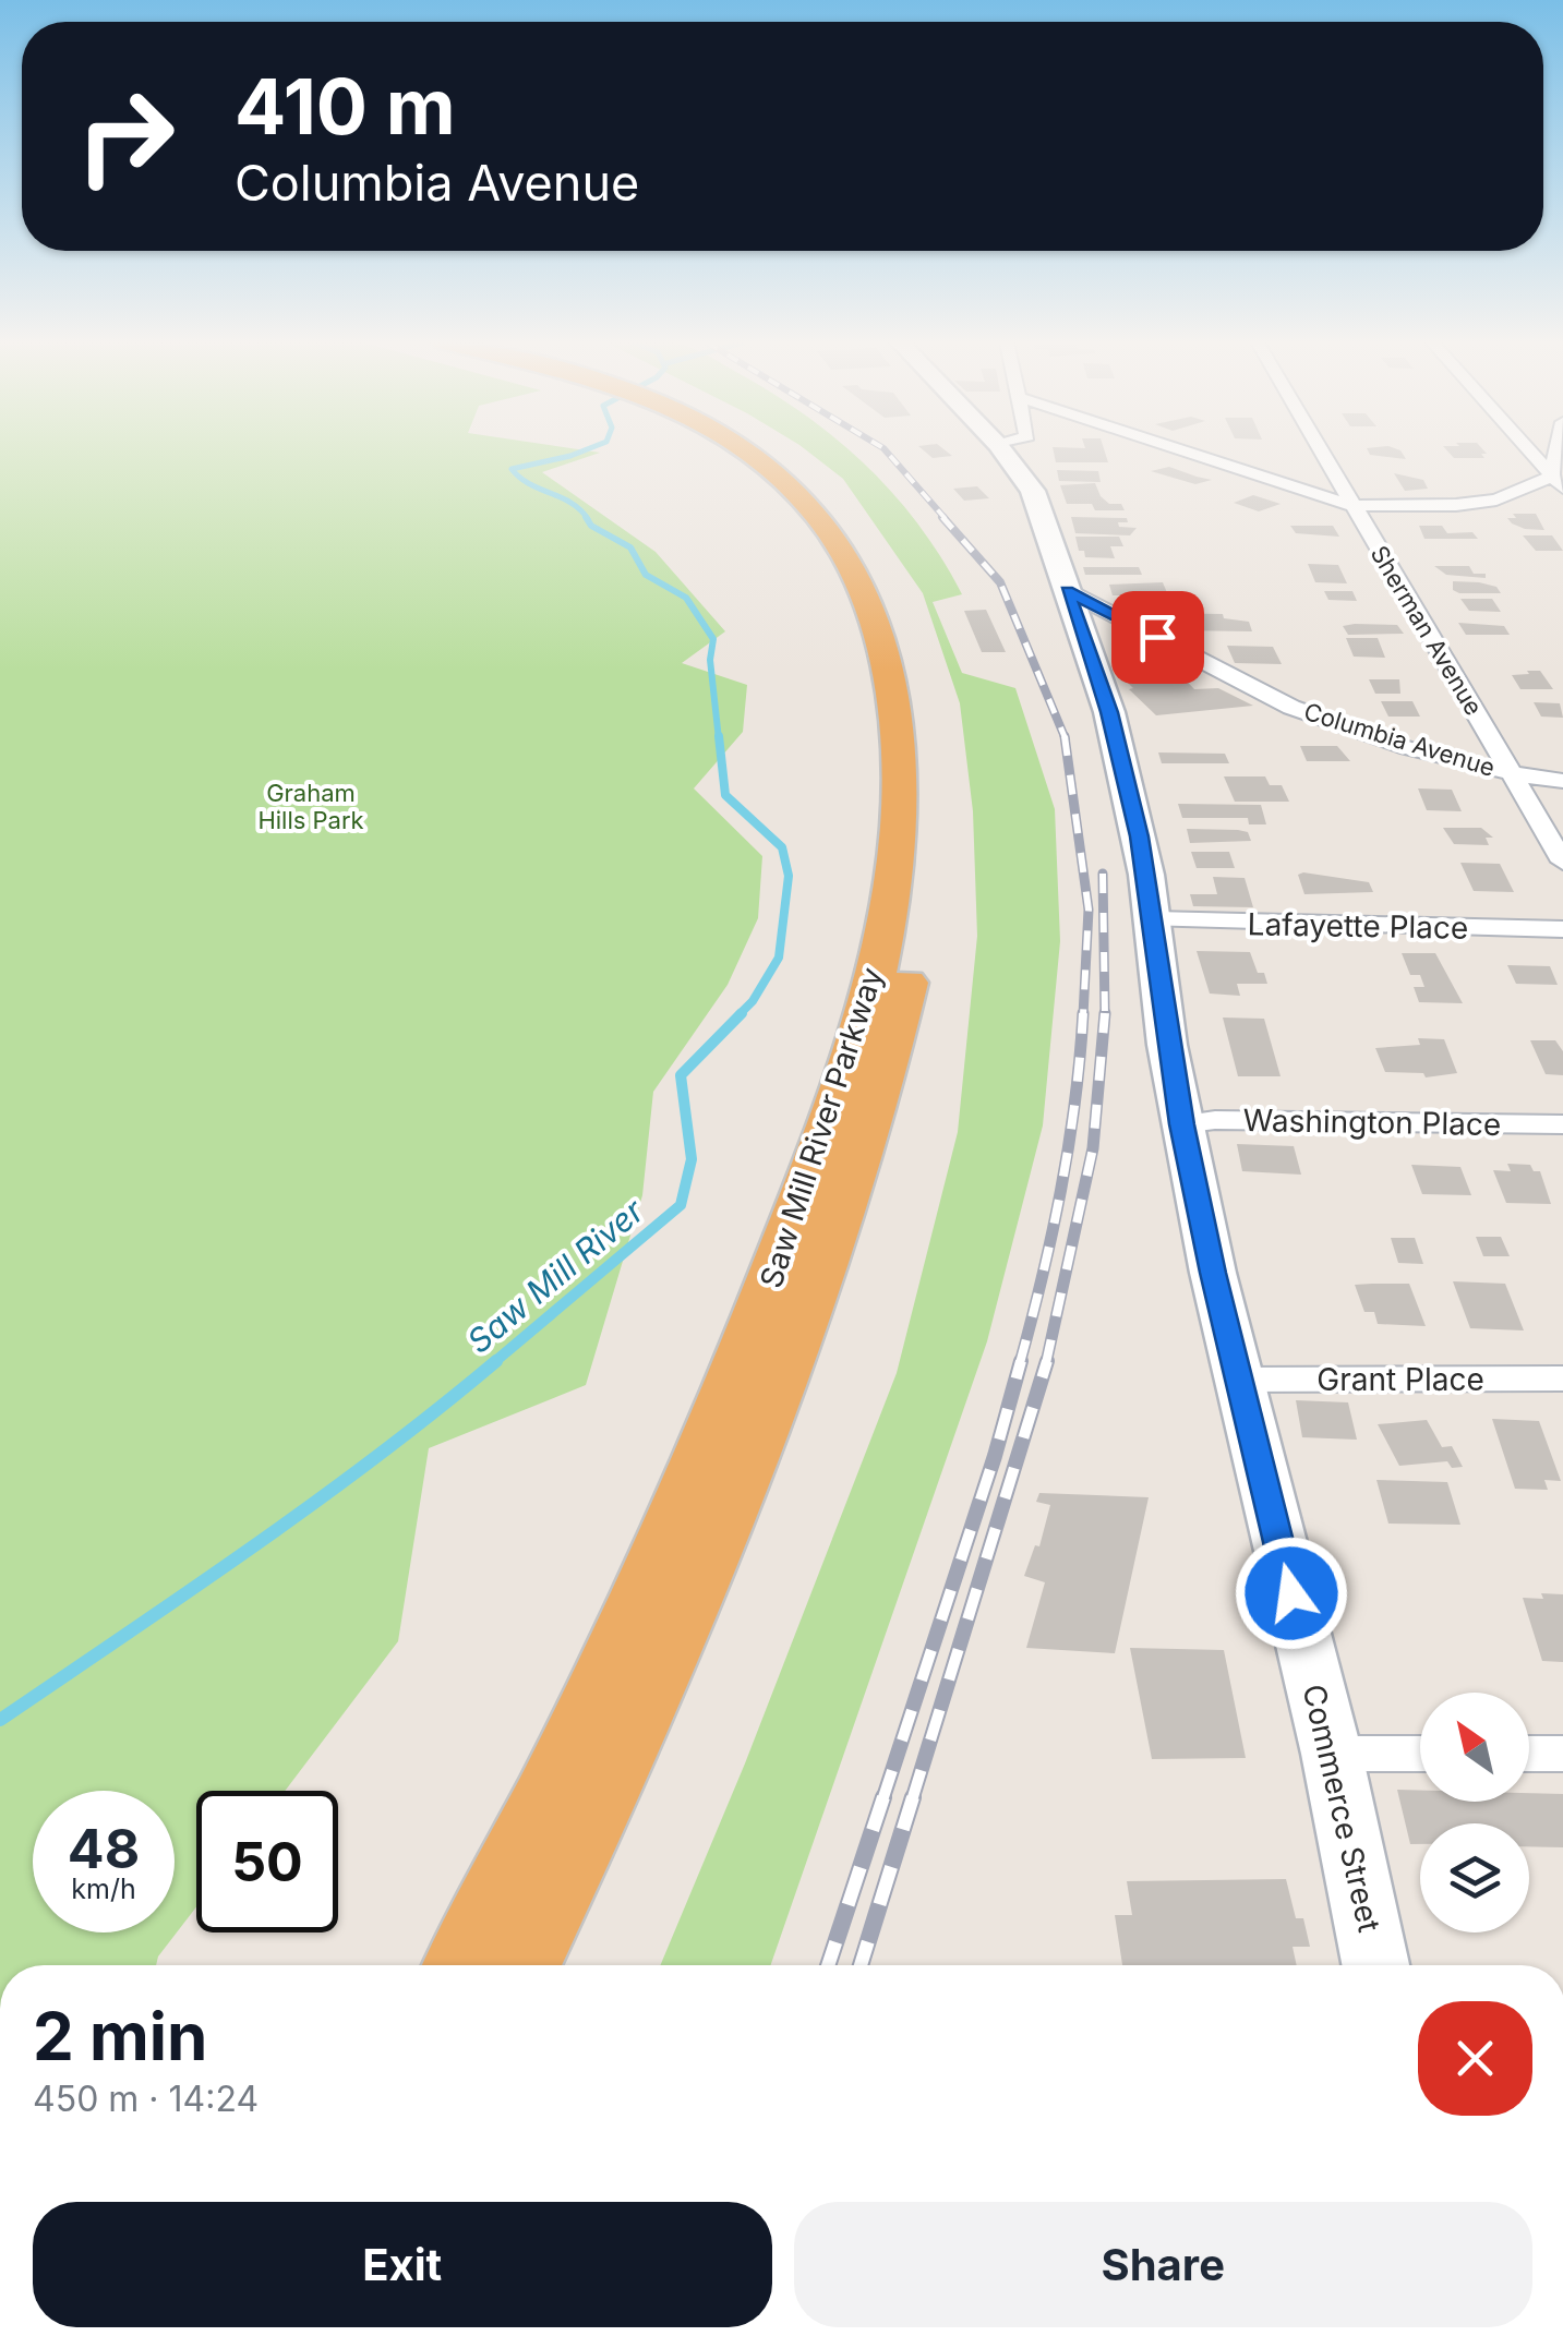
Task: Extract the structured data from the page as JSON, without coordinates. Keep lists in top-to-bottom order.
{
  "streets": {
    "highway": ["Saw Mill River Parkway"],
    "main road": ["Commerce Street"],
    "street": [
      "Sherman Avenue",
      "Columbia Avenue",
      "Lafayette Place",
      "Washington Place",
      "Grant Place"
    ]
  },
  "crossings": [
    ["Sherman Avenue", "Columbia Avenue"],
    ["Columbia Avenue", "Commerce Street"],
    ["Lafayette Place", "Commerce Street"],
    ["Washington Place", "Commerce Street"],
    ["Grant Place", "Commerce Street"]
  ],
  "water": ["Saw Mill River"],
  "parks": ["Graham Hills Park"],
  "north": "top left",
  "page": {
    "turn": ["410 m", "Columbia Avenue"],
    "speed": "48 km/h",
    "limit": "50",
    "heading": ["2 min", "450 m · 14:24"],
    "buttons": ["Exit", "Share"]
  }
}
